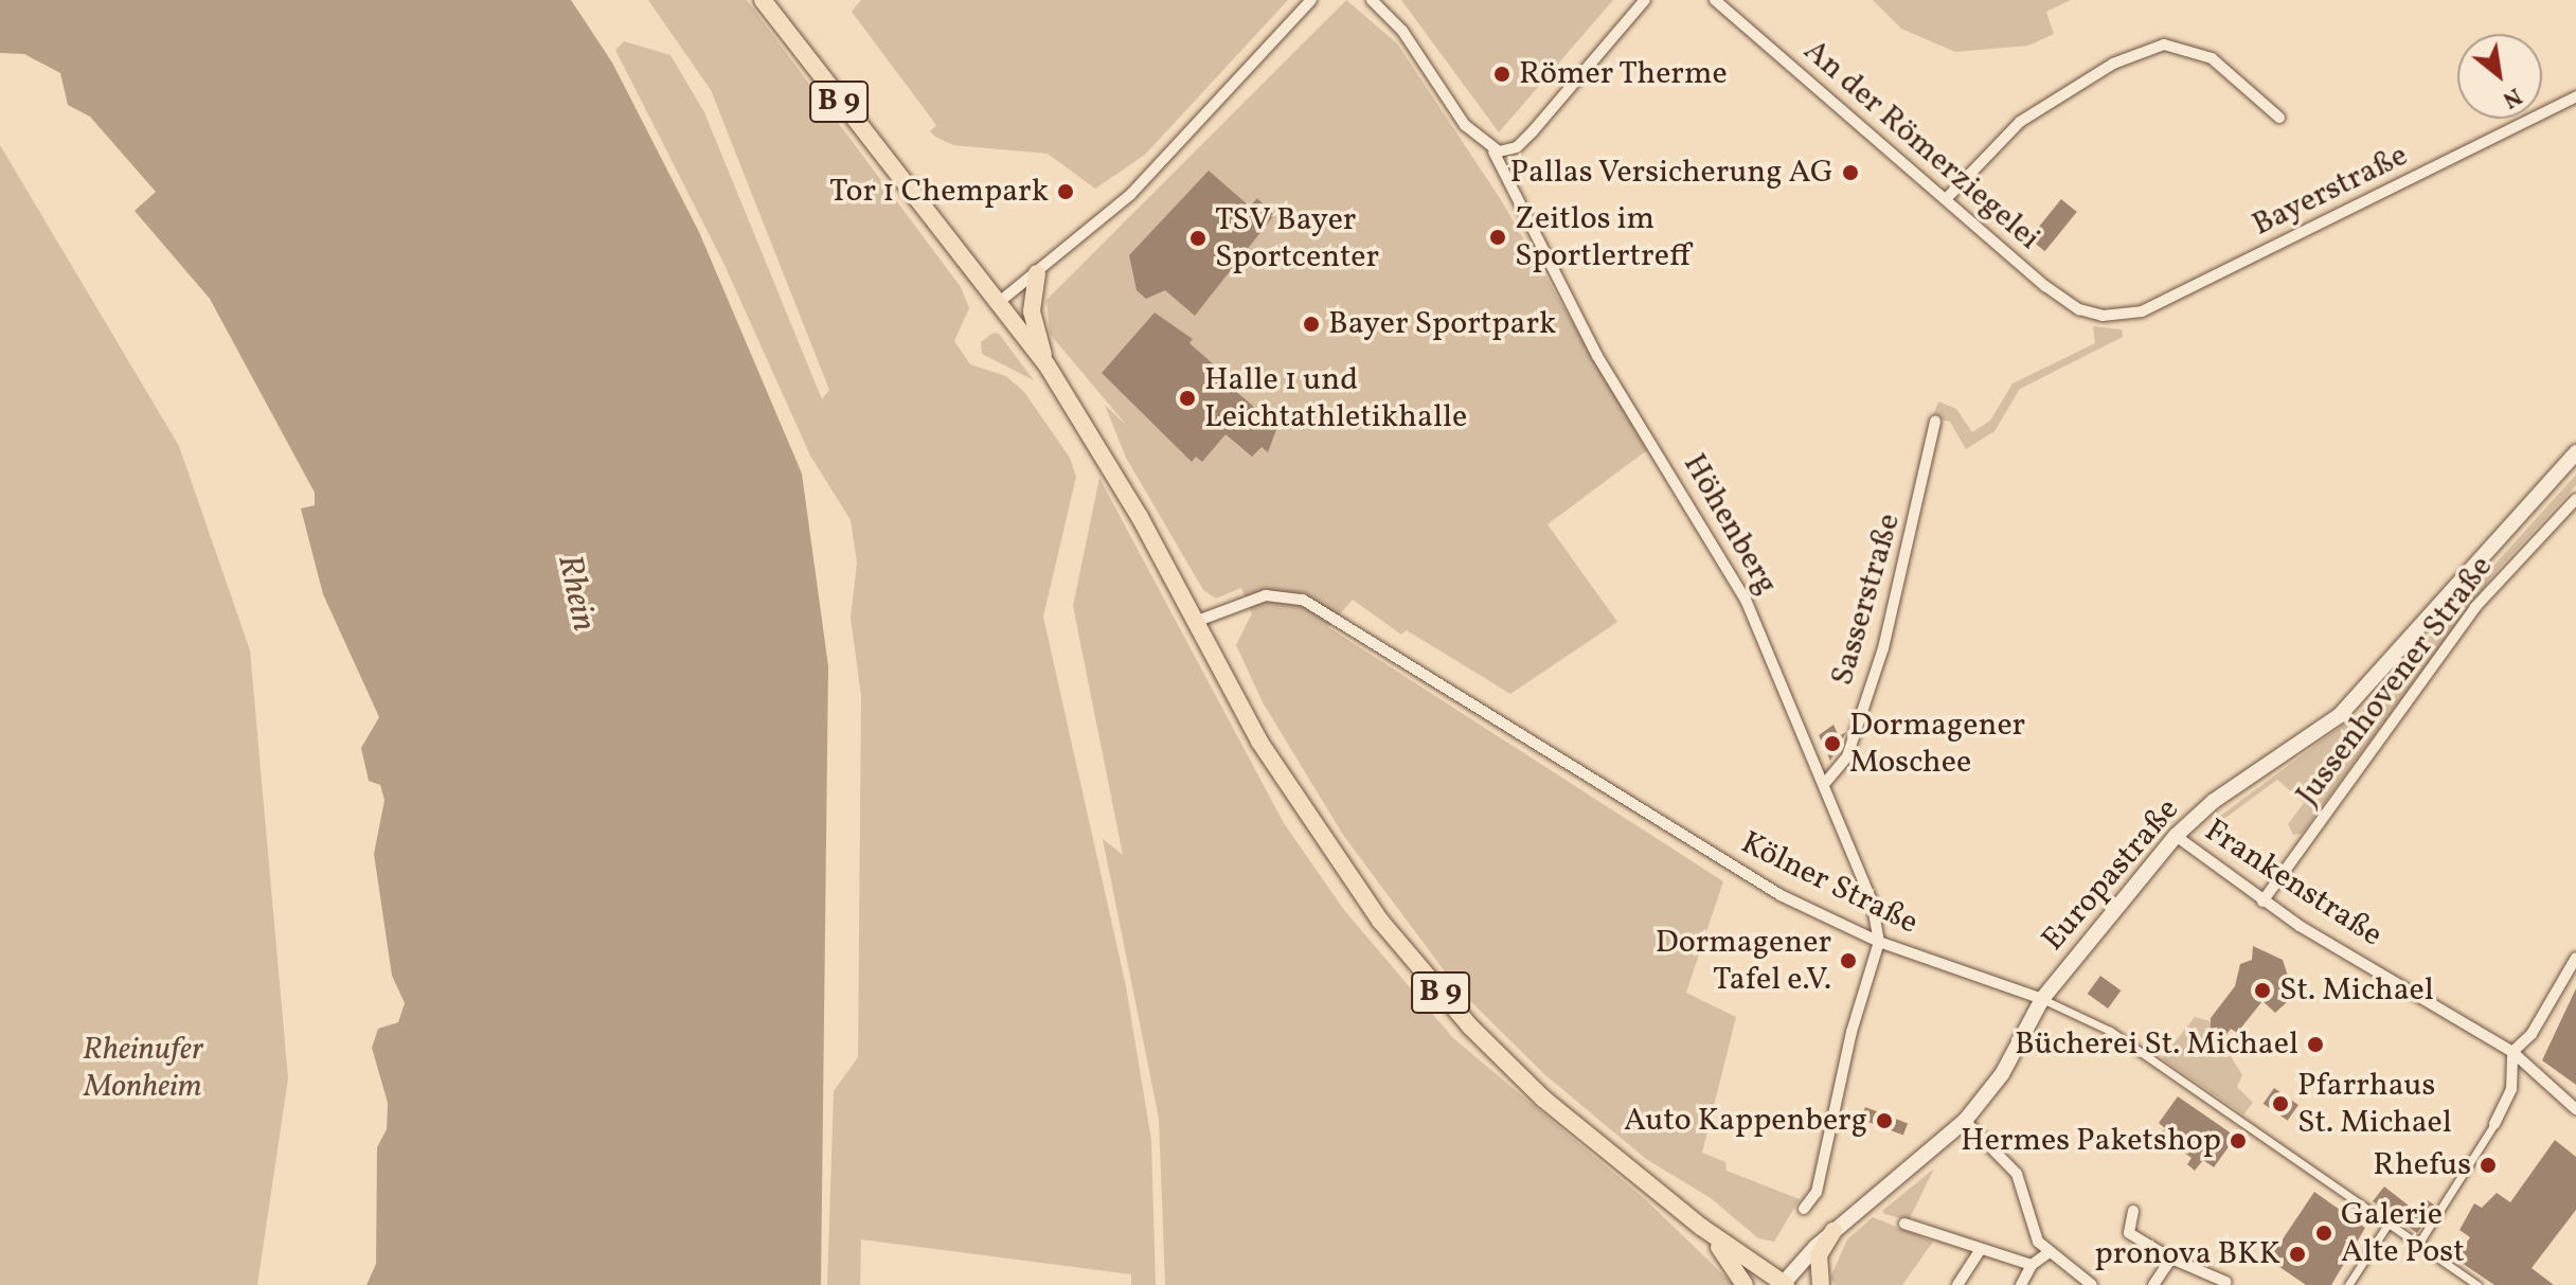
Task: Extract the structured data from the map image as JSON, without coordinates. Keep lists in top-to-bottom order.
{
  "streets": {
    "main road": ["B 9", "Europastraße"],
    "street": [
      "An der Römerziegelei",
      "Bayerstraße",
      "Höhenberg",
      "Sasserstraße",
      "Jussenhovener Straße",
      "Kölner Straße",
      "Frankenstraße"
    ]
  },
  "crossings": [
    ["B 9", "Europastraße"],
    ["B 9", "Kölner Straße"],
    ["An der Römerziegelei", "Bayerstraße"],
    ["Höhenberg", "Sasserstraße"],
    ["Höhenberg", "Kölner Straße"],
    ["Jussenhovener Straße", "Frankenstraße"],
    ["Europastraße", "Kölner Straße"],
    ["Europastraße", "Frankenstraße"]
  ],
  "water": ["Rhein"],
  "parks": ["Rheinufer Monheim"],
  "places": [
    "Römer Therme",
    "Pallas Versicherung AG",
    "Tor 1 Chempark",
    "Zeitlos im Sportlertreff",
    "TSV Bayer Sportcenter",
    "Bayer Sportpark",
    "Halle 1 und Leichtathletikhalle",
    "Dormagener Moschee",
    "Dormagener Tafel e.V.",
    "St. Michael",
    "Bücherei St. Michael",
    "Pfarrhaus St. Michael",
    "Auto Kappenberg",
    "Hermes Paketshop",
    "Rhefus",
    "Galerie Alte Post",
    "pronova BKK"
  ],
  "north": "bottom right"
}
